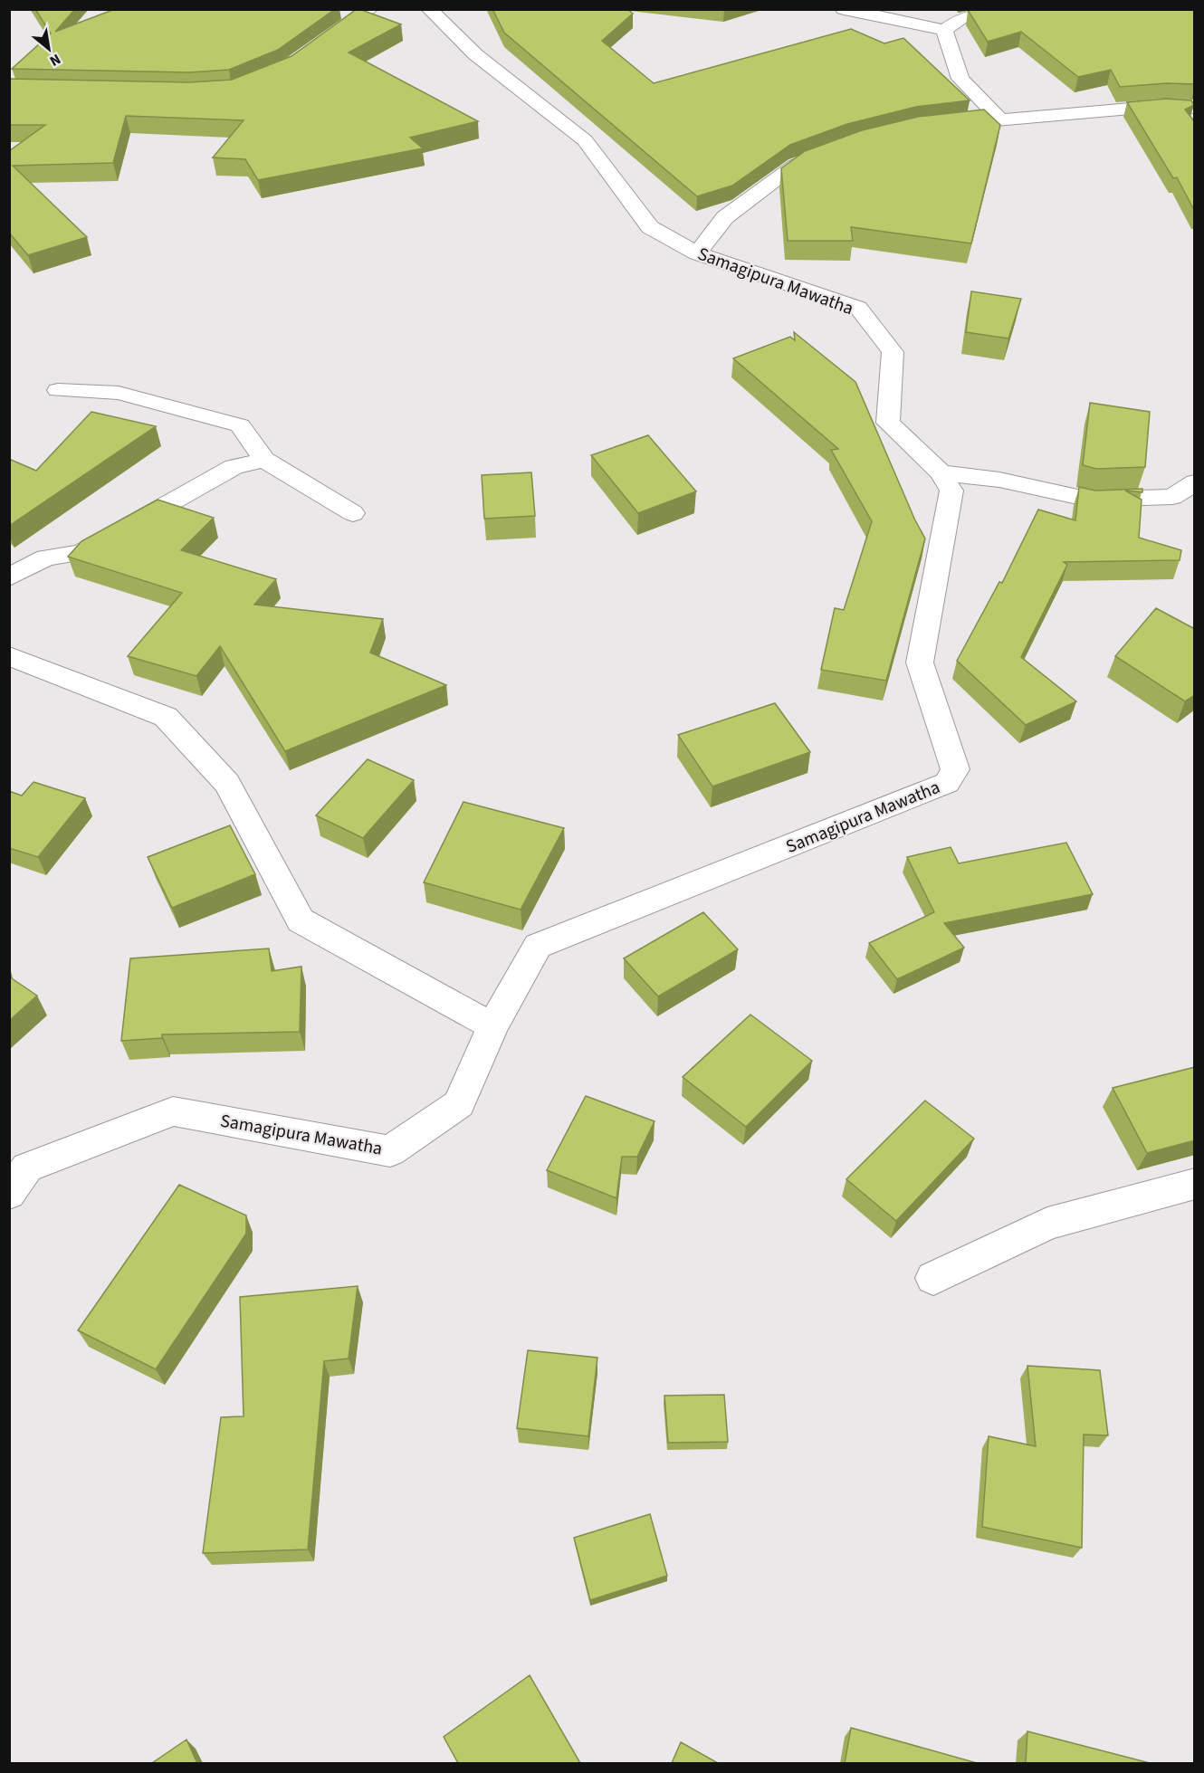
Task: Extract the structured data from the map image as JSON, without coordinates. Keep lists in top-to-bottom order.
{
  "streets": {
    "street": ["Samagipura Mawatha"]
  },
  "north": "bottom right"
}
